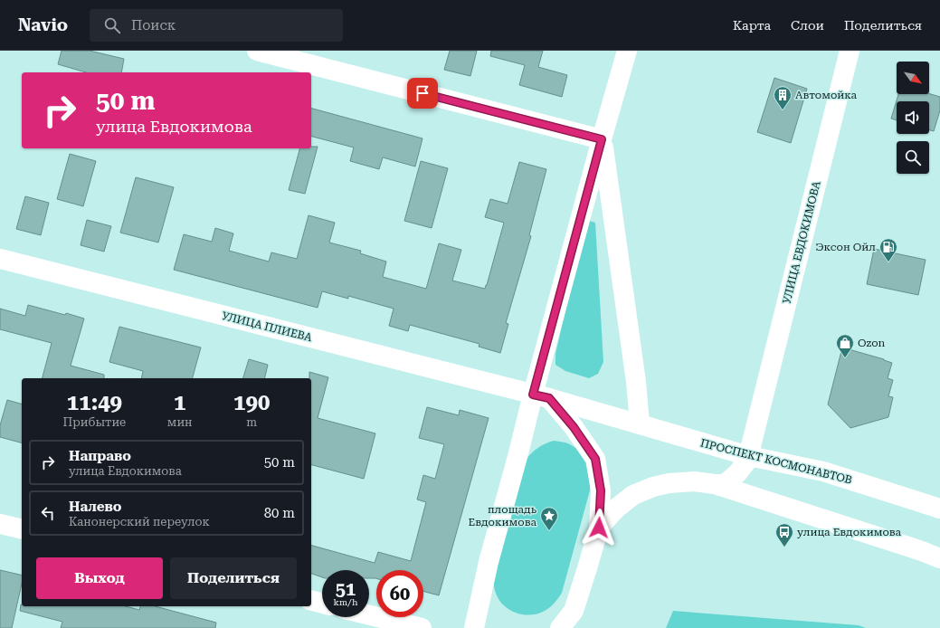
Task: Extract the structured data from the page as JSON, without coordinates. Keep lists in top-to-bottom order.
{
  "streets": {
    "main road": ["УЛИЦА ЕВДОКИМОВА", "УЛИЦА ПЛИЕВА", "ПРОСПЕКТ КОСМОНАВТОВ"]
  },
  "crossings": [
    ["УЛИЦА ЕВДОКИМОВА", "ПРОСПЕКТ КОСМОНАВТОВ"],
    ["УЛИЦА ПЛИЕВА", "ПРОСПЕКТ КОСМОНАВТОВ"]
  ],
  "places": {
    "building": ["Автомойка"],
    "fuel station": ["Эксон Ойл"],
    "shop": ["Ozon"],
    "place": ["площадь Евдокимова"],
    "bus stop": ["улица Евдокимова"]
  },
  "north": "bottom right",
  "page": {
    "header": "Navio",
    "search": "Поиск",
    "nav": ["Карта", "Слои", "Поделиться"],
    "turn": ["50 m", "улица Евдокимова"],
    "eta": [
      "11:49",
      "Прибытие",
      "1",
      "мин",
      "190",
      "m"
    ],
    "list": [
      {
        "name": "Направо",
        "note": "улица Евдокимова",
        "value": "50 m"
      },
      {
        "name": "Налево",
        "note": "Канонерский переулок",
        "value": "80 m"
      }
    ],
    "buttons": ["Выход", "Поделиться"],
    "speed": "51 km/h",
    "limit": "60"
  }
}
